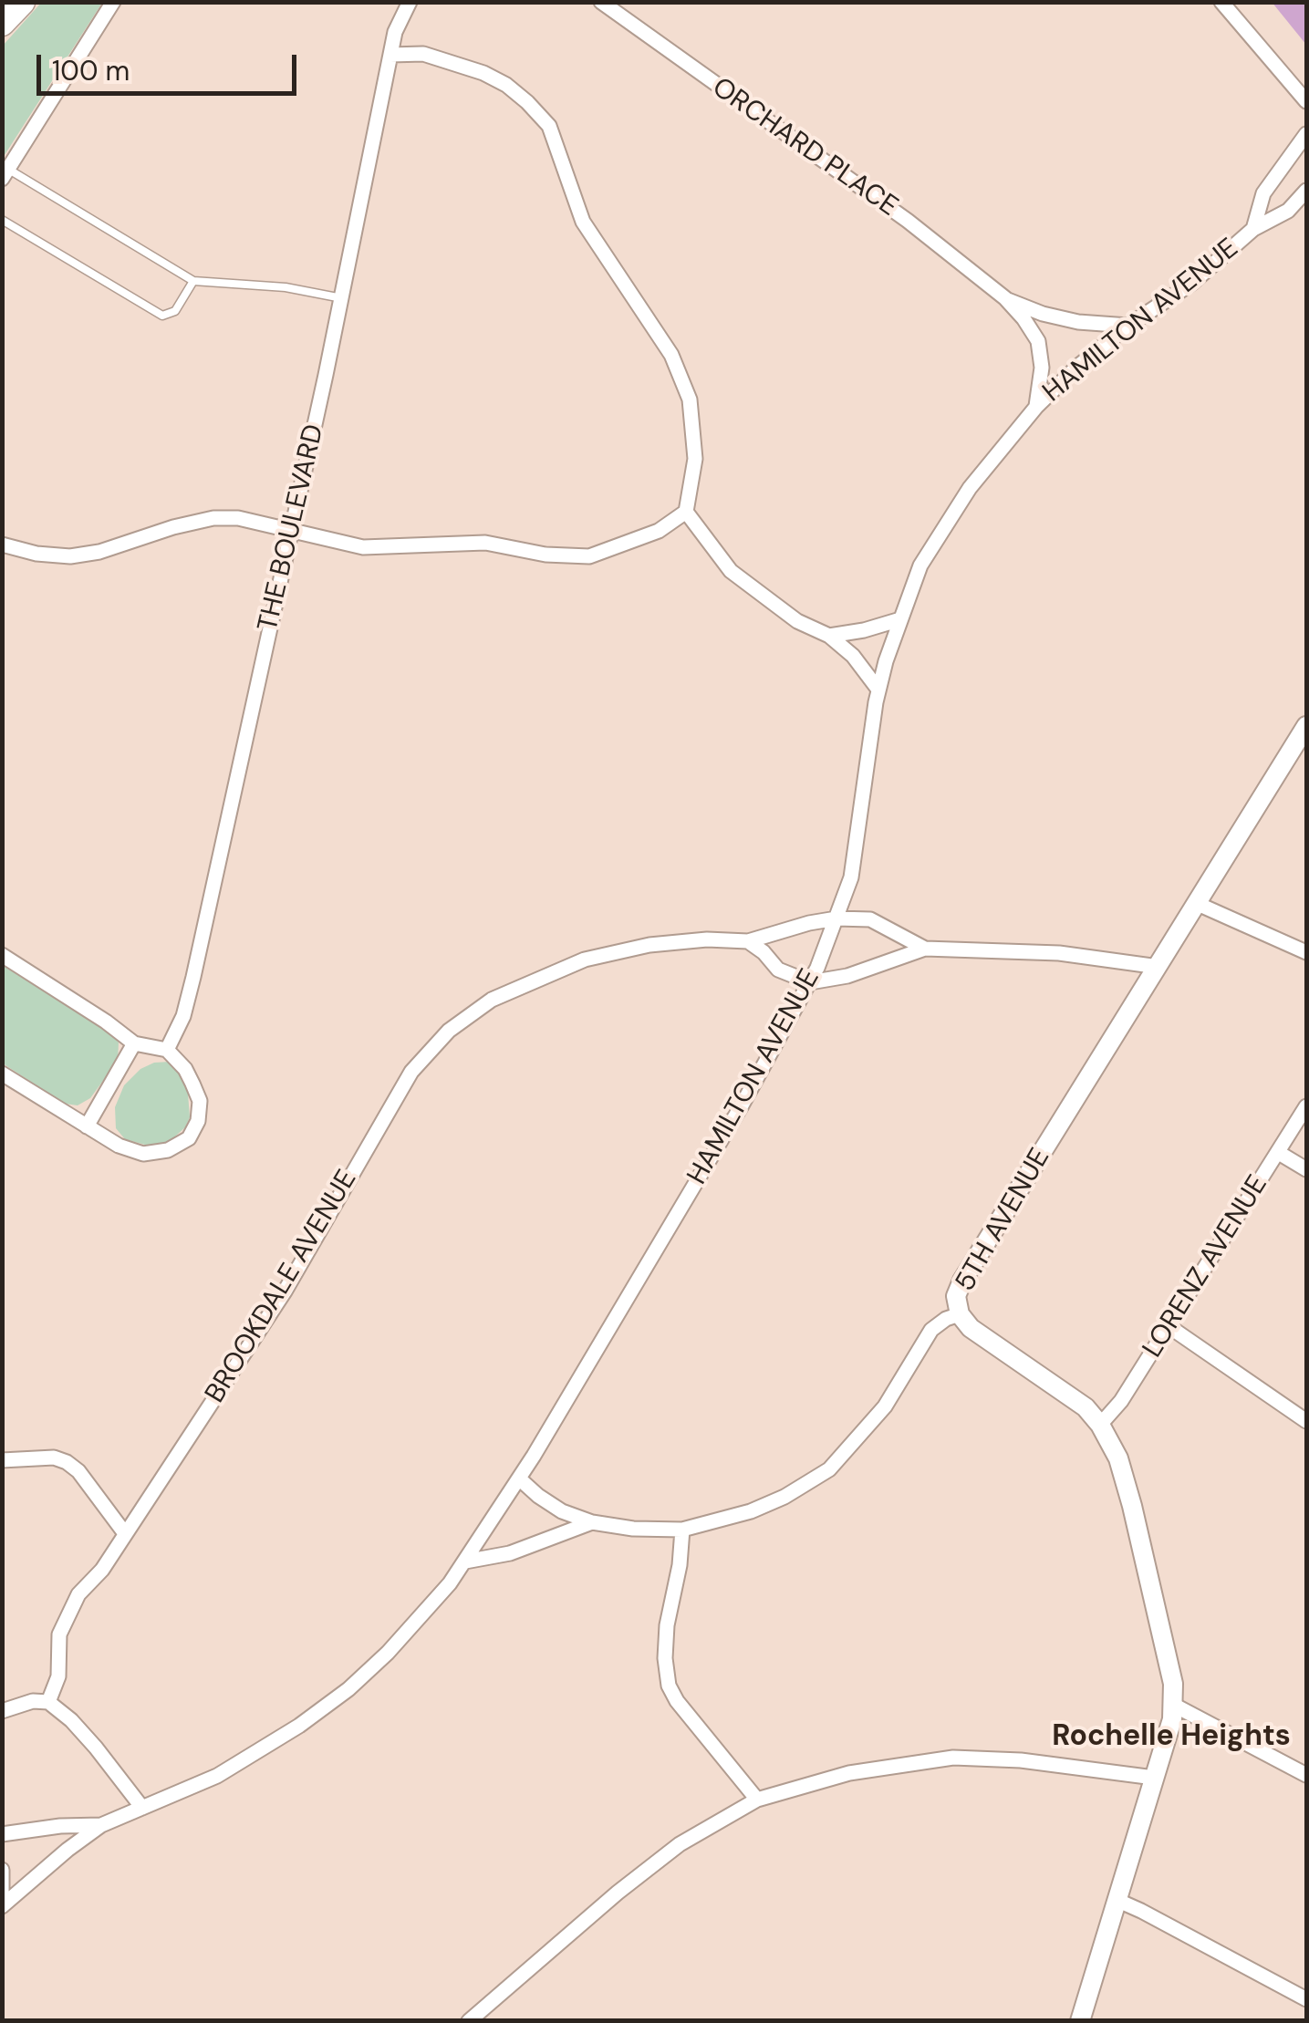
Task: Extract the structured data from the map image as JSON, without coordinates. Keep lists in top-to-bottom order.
{
  "streets": {
    "street": [
      "ORCHARD PLACE",
      "HAMILTON AVENUE",
      "THE BOULEVARD",
      "5TH AVENUE",
      "LORENZ AVENUE",
      "BROOKDALE AVENUE"
    ]
  },
  "crossings": [
    ["ORCHARD PLACE", "HAMILTON AVENUE"],
    ["HAMILTON AVENUE", "BROOKDALE AVENUE"],
    ["5TH AVENUE", "LORENZ AVENUE"],
    ["5TH AVENUE", "BROOKDALE AVENUE"]
  ],
  "districts": ["Rochelle Heights"],
  "scale_bar": "100 m"
}
